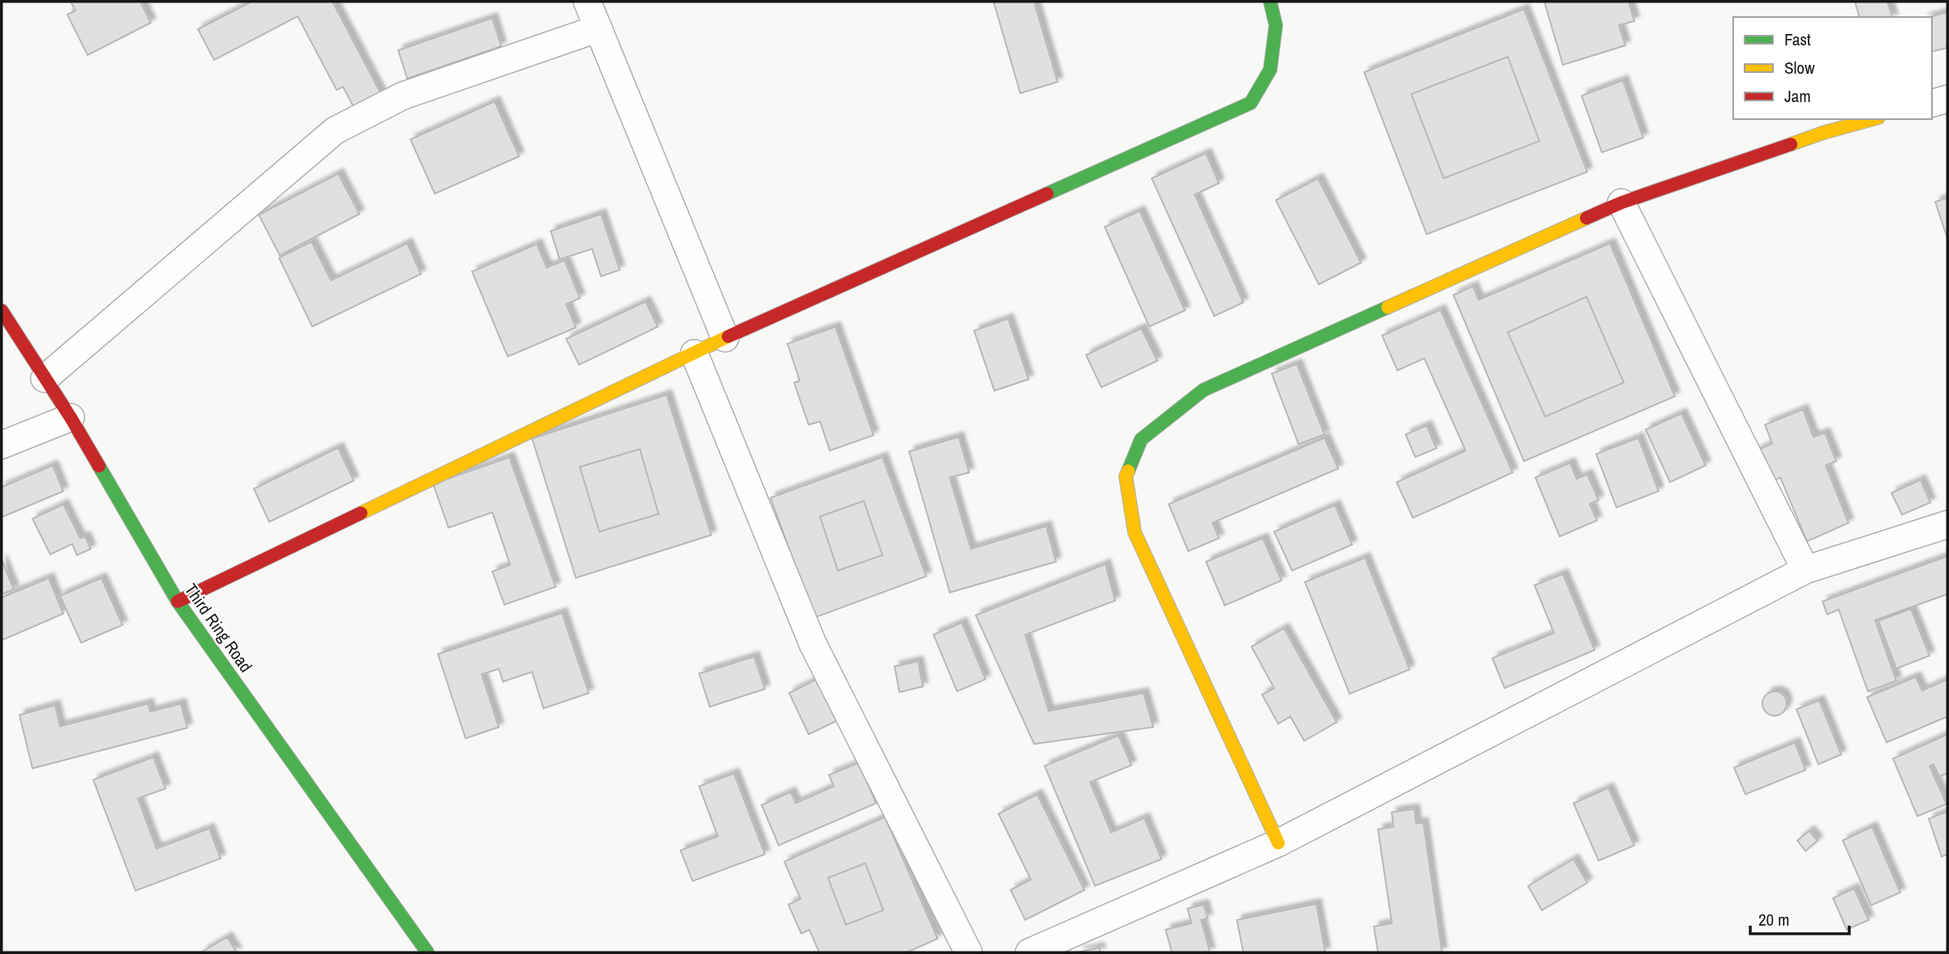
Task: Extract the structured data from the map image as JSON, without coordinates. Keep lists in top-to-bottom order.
{
  "streets": {
    "street": ["Third Ring Road"]
  },
  "legend": ["Fast", "Slow", "Jam"],
  "scale_bar": "20 m"
}
